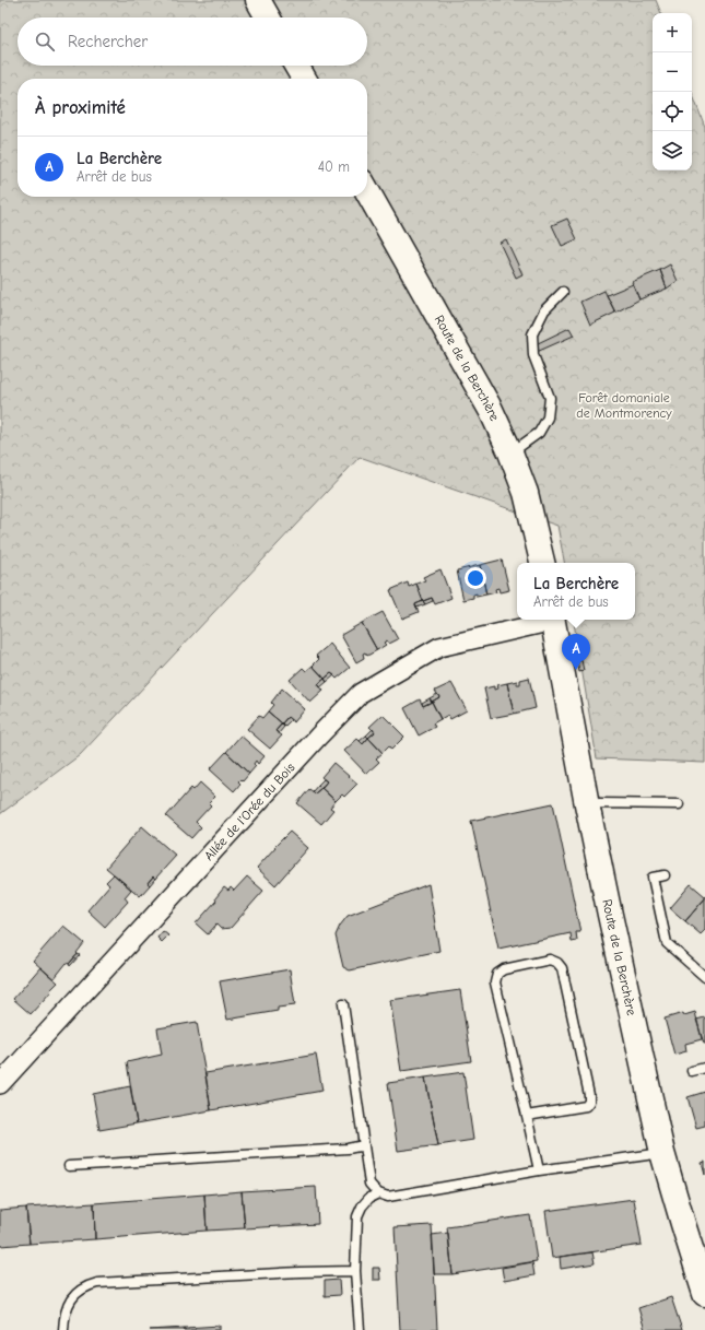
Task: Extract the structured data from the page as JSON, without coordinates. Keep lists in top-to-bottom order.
{
  "streets": {
    "street": ["Route de la Berchère", "Allée de l'Orée du Bois"]
  },
  "parks": ["Forêt domaniale de Montmorency"],
  "page": {
    "map_buttons": ["+", "−"],
    "search": "Rechercher",
    "heading": "À proximité",
    "list": [
      {
        "mark": "A",
        "name": "La Berchère",
        "note": "Arrêt de bus",
        "value": "40 m"
      }
    ],
    "popup": ["La Berchère", "Arrêt de bus"],
    "pins": "A"
  }
}
